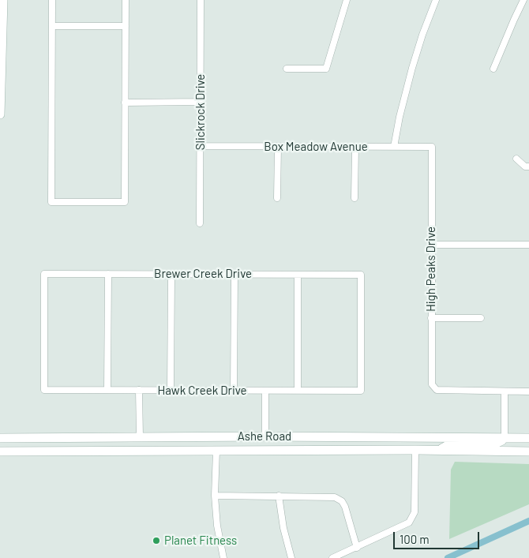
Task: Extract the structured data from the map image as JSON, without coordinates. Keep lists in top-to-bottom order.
{
  "streets": {
    "street": [
      "Slickrock Drive",
      "Box Meadow Avenue",
      "High Peaks Drive",
      "Brewer Creek Drive",
      "Hawk Creek Drive",
      "Ashe Road"
    ]
  },
  "crossings": [
    ["Slickrock Drive", "Box Meadow Avenue"],
    ["Box Meadow Avenue", "High Peaks Drive"],
    ["Brewer Creek Drive", "Hawk Creek Drive"]
  ],
  "places": ["Planet Fitness"],
  "scale_bar": "100 m"
}
